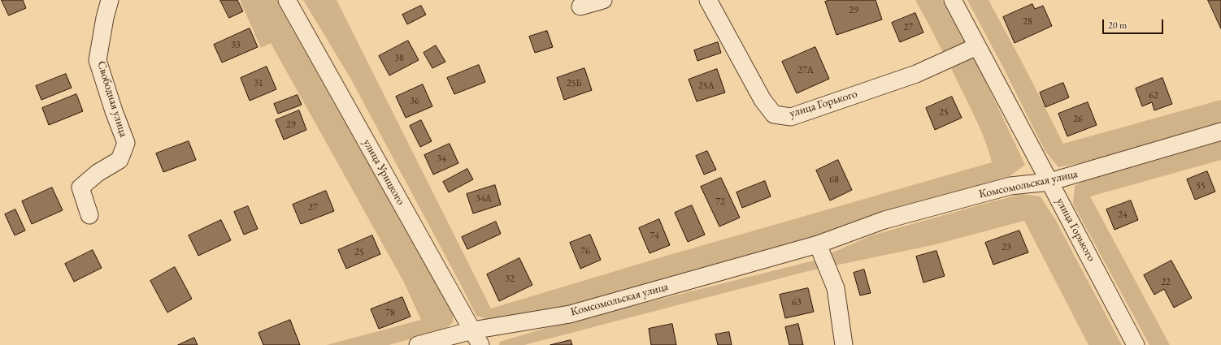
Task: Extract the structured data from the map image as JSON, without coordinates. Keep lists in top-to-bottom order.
{
  "streets": {
    "street": [
      "Свободная улица",
      "улица Горького",
      "улица Урицкого",
      "Комсомольская улица"
    ]
  },
  "crossings": [
    ["улица Горького", "Комсомольская улица"],
    ["улица Урицкого", "Комсомольская улица"]
  ],
  "house_numbers": [
    "29",
    "28",
    "27",
    "33",
    "38",
    "27А",
    "31",
    "25Б",
    "25А",
    "62",
    "36",
    "25",
    "26",
    "29",
    "34",
    "68",
    "55",
    "34А",
    "72",
    "27",
    "24",
    "74",
    "23",
    "76",
    "25",
    "32",
    "22",
    "63",
    "78"
  ],
  "scale_bar": "20 m"
}
